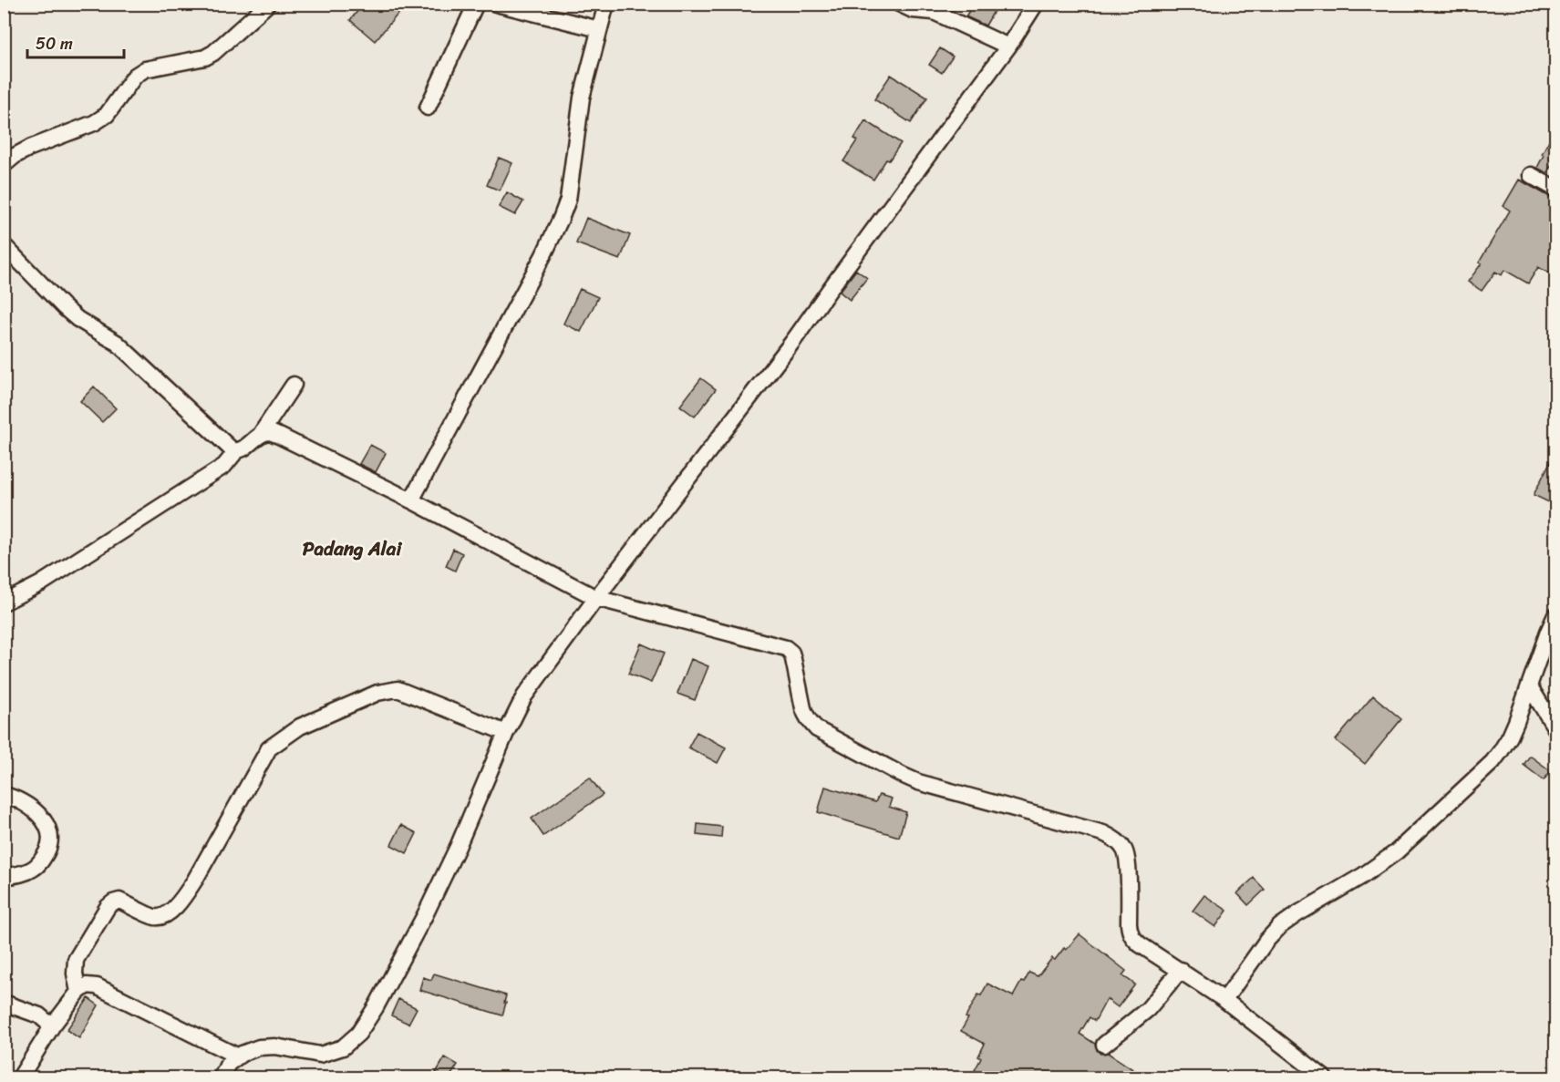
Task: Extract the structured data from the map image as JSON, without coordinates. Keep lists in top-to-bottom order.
{
  "districts": ["Padang Alai"],
  "scale_bar": "50 m"
}
